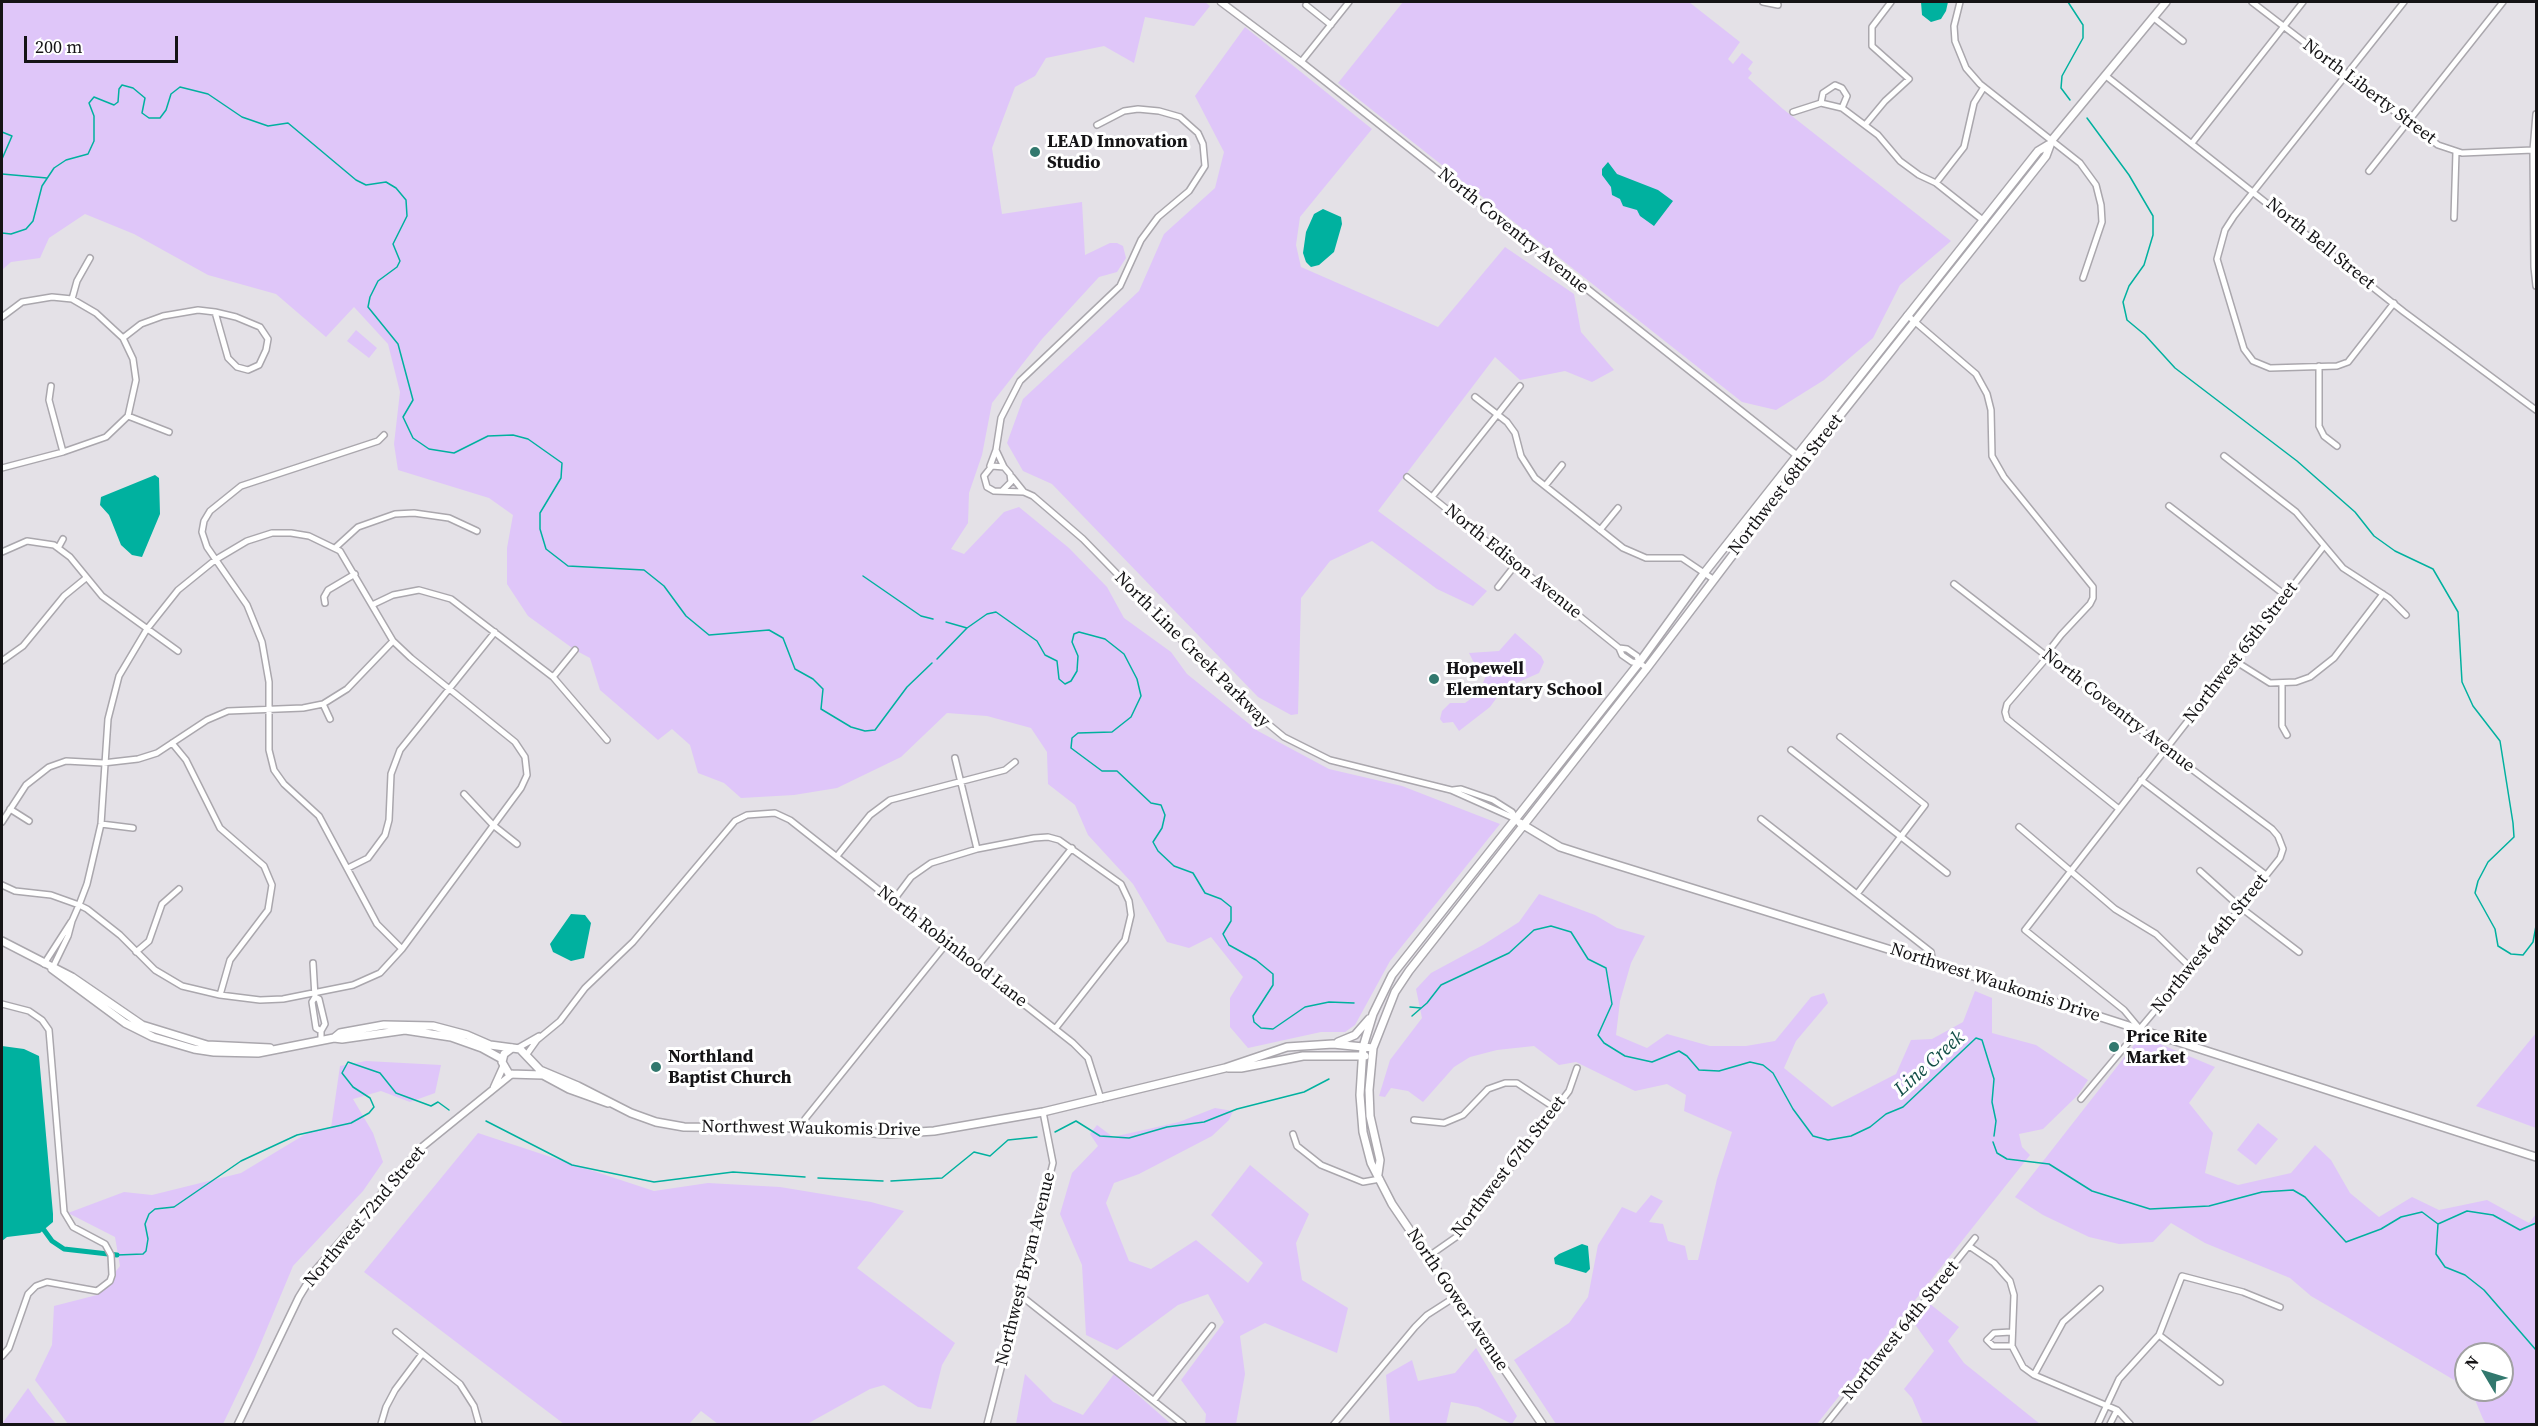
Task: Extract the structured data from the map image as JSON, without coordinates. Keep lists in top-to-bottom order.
{
  "streets": {
    "main road": ["Northwest 68th Street", "Northwest Waukomis Drive", "North Gower Avenue"],
    "street": [
      "North Liberty Street",
      "North Coventry Avenue",
      "North Bell Street",
      "North Edison Avenue",
      "North Line Creek Parkway",
      "Northwest 65th Street",
      "Northwest 64th Street",
      "North Robinhood Lane",
      "Northwest 67th Street",
      "Northwest 72nd Street",
      "Northwest Bryan Avenue"
    ]
  },
  "crossings": [
    ["North Coventry Avenue", "Northwest 68th Street"],
    ["North Coventry Avenue", "Northwest 65th Street"],
    ["North Coventry Avenue", "Northwest 64th Street"],
    ["North Bell Street", "Northwest 68th Street"],
    ["Northwest 68th Street", "North Edison Avenue"],
    ["Northwest 68th Street", "North Line Creek Parkway"],
    ["Northwest 68th Street", "Northwest Waukomis Drive"],
    ["Northwest 68th Street", "North Gower Avenue"],
    ["North Line Creek Parkway", "Northwest Waukomis Drive"],
    ["North Line Creek Parkway", "North Gower Avenue"],
    ["Northwest 65th Street", "Northwest 64th Street"],
    ["Northwest 65th Street", "Northwest Waukomis Drive"],
    ["Northwest 64th Street", "Northwest Waukomis Drive"],
    ["North Robinhood Lane", "Northwest Waukomis Drive"],
    ["Northwest Waukomis Drive", "Northwest 72nd Street"],
    ["Northwest Waukomis Drive", "Northwest Bryan Avenue"],
    ["Northwest Waukomis Drive", "North Gower Avenue"],
    ["Northwest 67th Street", "North Gower Avenue"]
  ],
  "water": ["Line Creek"],
  "places": [
    "LEAD Innovation Studio",
    "Hopewell Elementary School",
    "Price Rite Market",
    "Northland Baptist Church"
  ],
  "scale_bar": "200 m",
  "north": "top left"
}
